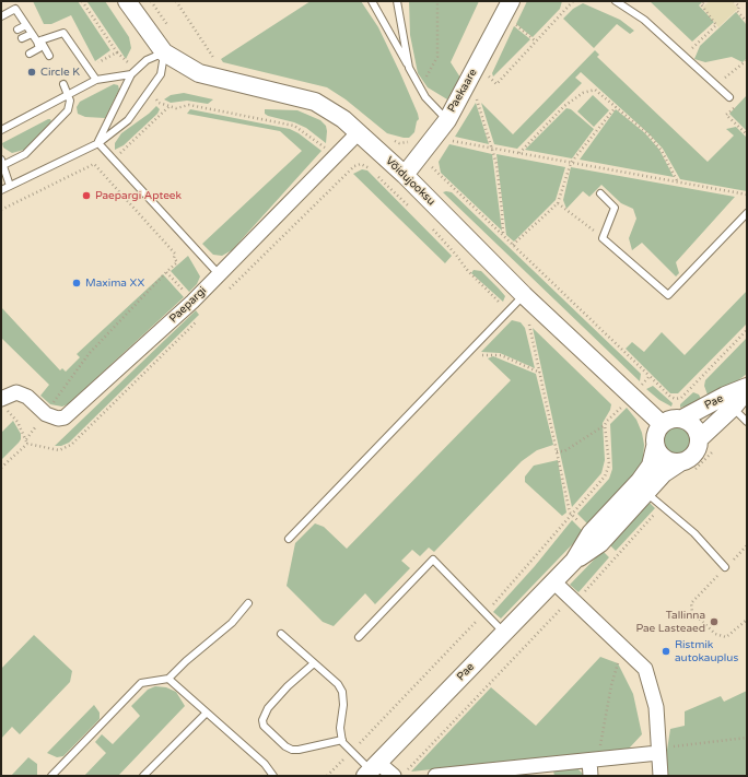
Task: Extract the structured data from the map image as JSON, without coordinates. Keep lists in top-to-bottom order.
{
  "streets": {
    "street": [
      "Paekaare",
      "Võidujooksu",
      "Paepargi",
      "Pae"
    ]
  },
  "crossings": [
    ["Paekaare", "Võidujooksu"],
    ["Võidujooksu", "Paepargi"],
    ["Võidujooksu", "Pae"]
  ],
  "places": [
    "Circle K",
    "Paepargi Apteek",
    "Maxima XX",
    "Tallinna Pae Lasteaed",
    "Ristmik autokauplus"
  ]
}
